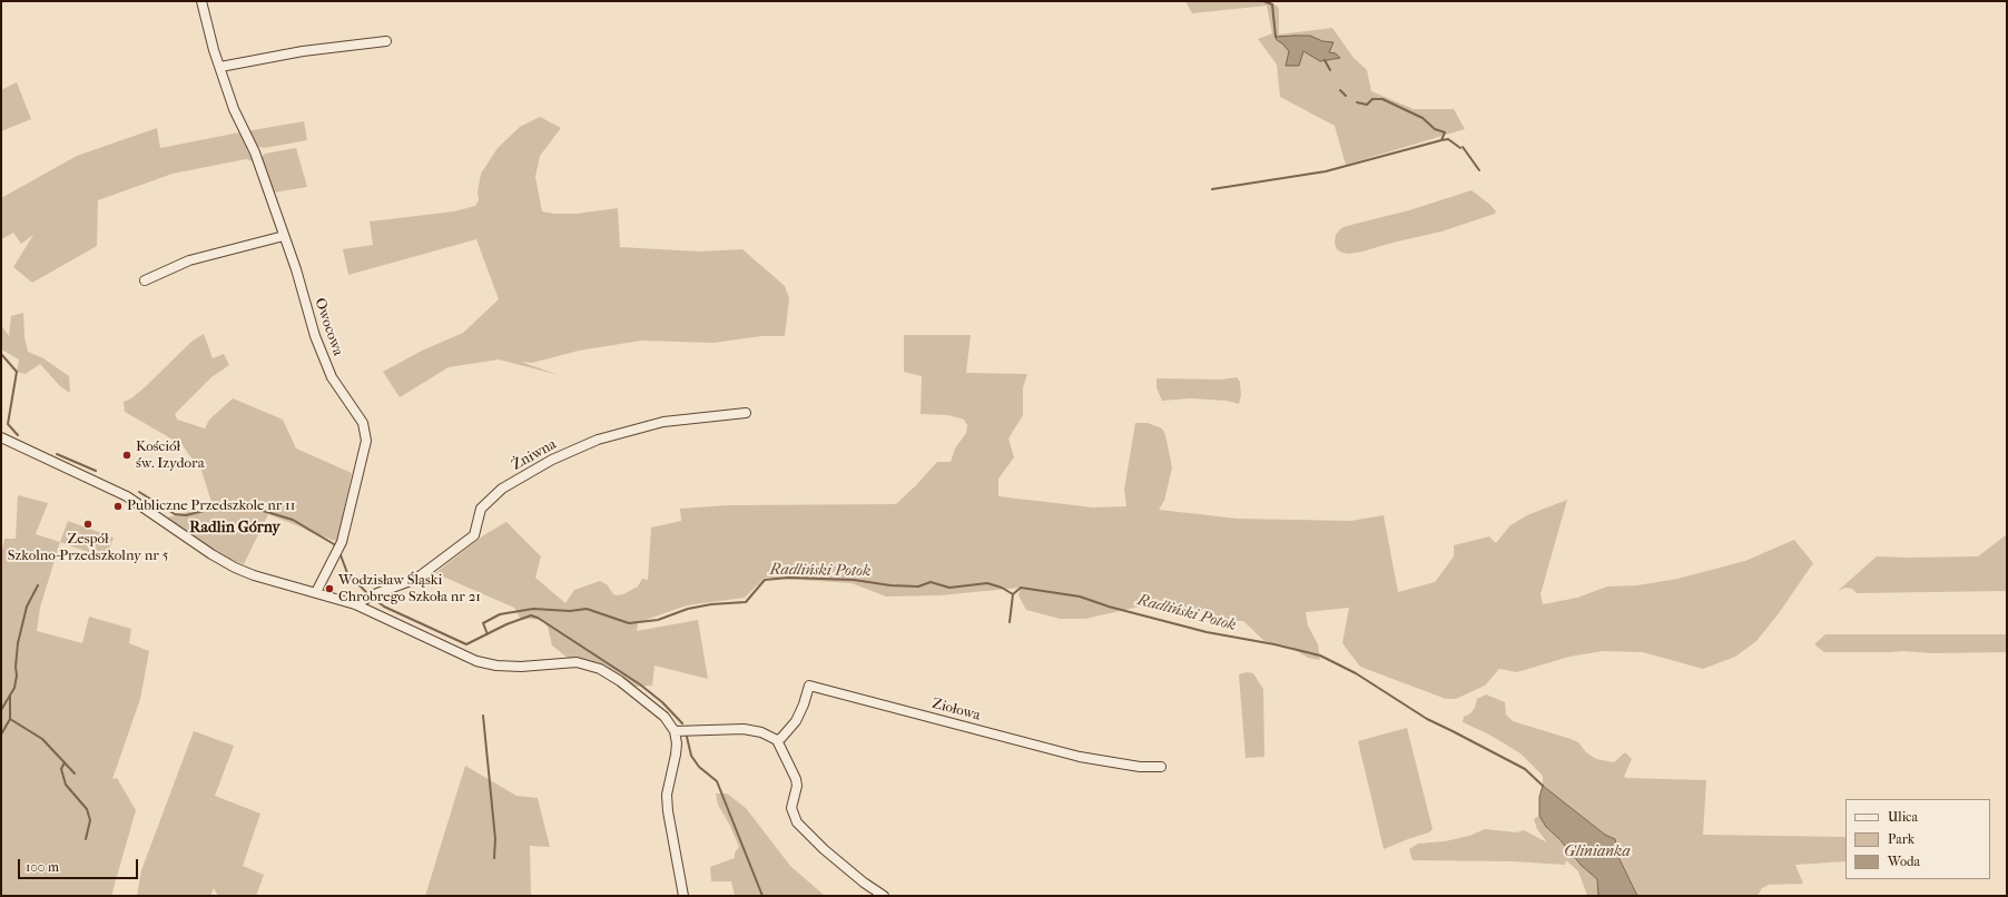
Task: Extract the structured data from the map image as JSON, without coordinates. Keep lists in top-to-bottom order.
{
  "streets": {
    "street": ["Owocowa", "Żniwna", "Ziołowa"]
  },
  "districts": ["Radlin Górny"],
  "water": ["Radliński Potok", "Glinianka"],
  "places": [
    "Kościół św. Izydora",
    "Publiczne Przedszkole nr 11",
    "Zespół Szkolno-Przedszkolny nr 5",
    "Wodzisław Śląski Chrobrego Szkoła nr 21"
  ],
  "legend": ["Ulica", "Park", "Woda"],
  "scale_bar": "100 m"
}
